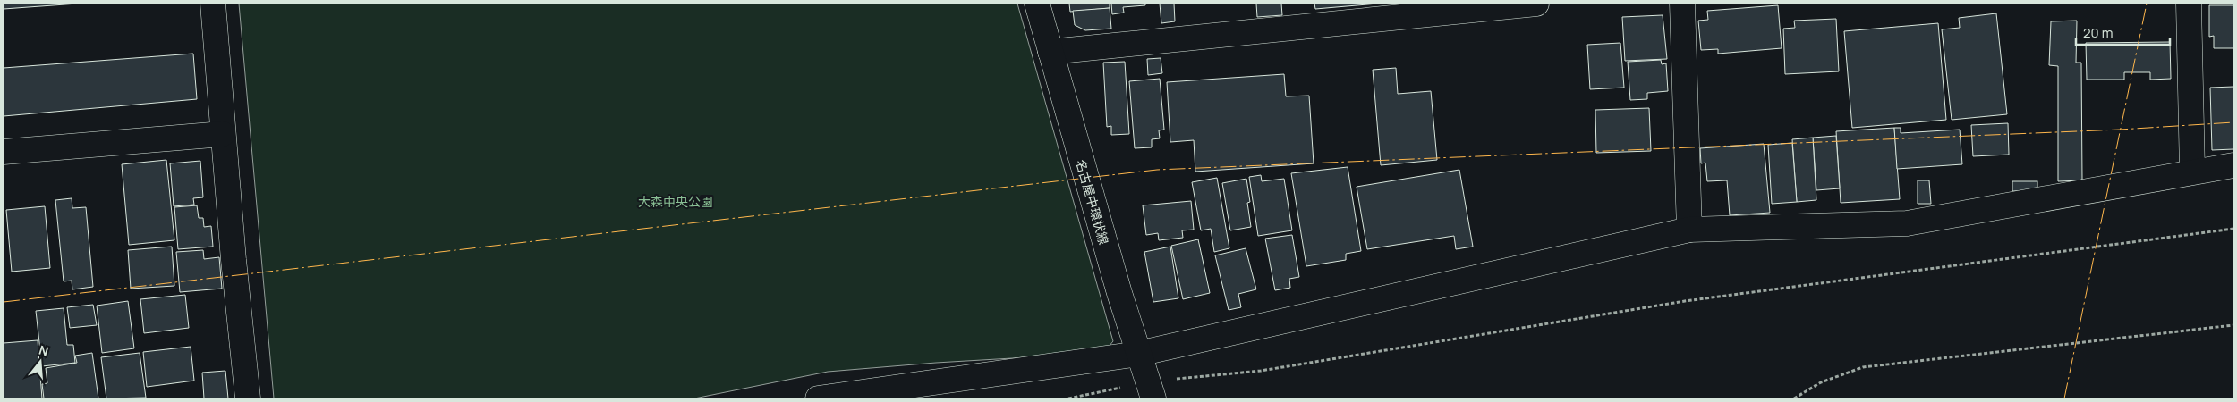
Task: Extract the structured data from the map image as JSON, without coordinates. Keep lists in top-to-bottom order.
{
  "streets": {
    "street": ["名古屋中環状線"]
  },
  "parks": ["大森中央公園"],
  "scale_bar": "20 m",
  "north": "top"
}
